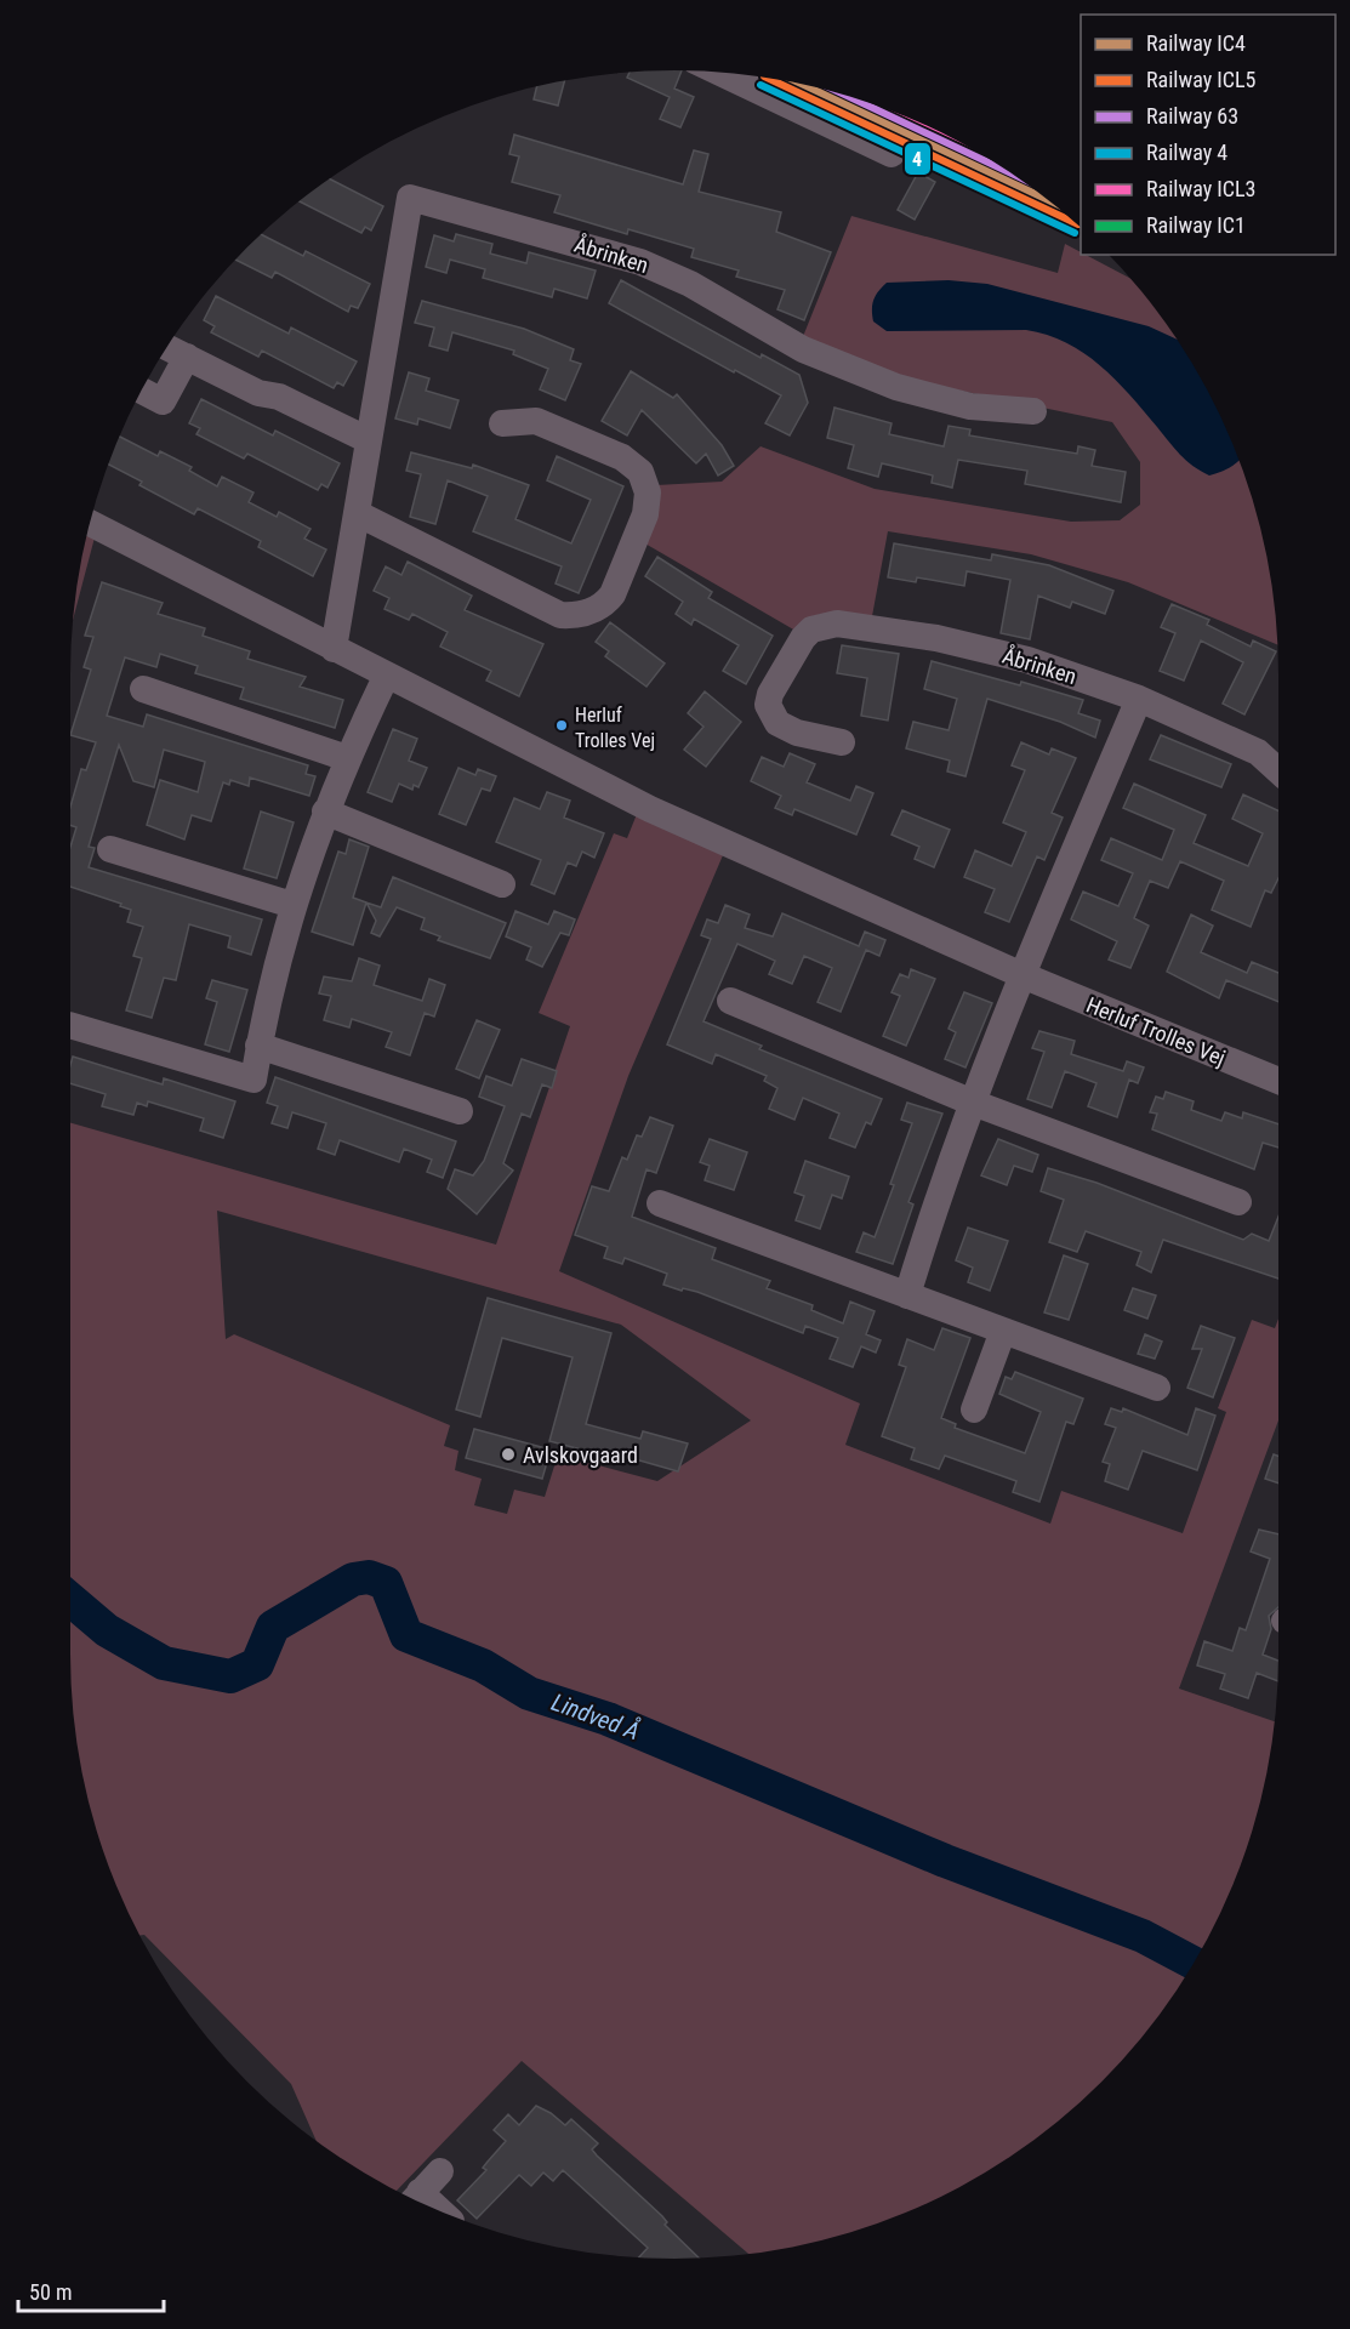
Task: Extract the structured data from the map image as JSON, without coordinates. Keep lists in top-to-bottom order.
{
  "streets": {
    "street": ["Åbrinken", "Herluf Trolles Vej"]
  },
  "crossings": [
    ["Åbrinken", "Herluf Trolles Vej"]
  ],
  "water": ["Lindved Å"],
  "places": ["Herluf Trolles Vej", "Avlskovgaard"],
  "lines": [
    "rail line ICL5",
    "rail line IC4",
    "rail line 4",
    "rail line 63"
  ],
  "legend": [
    "Railway IC4",
    "Railway ICL5",
    "Railway 63",
    "Railway 4",
    "Railway ICL3",
    "Railway IC1"
  ],
  "scale_bar": "50 m"
}
